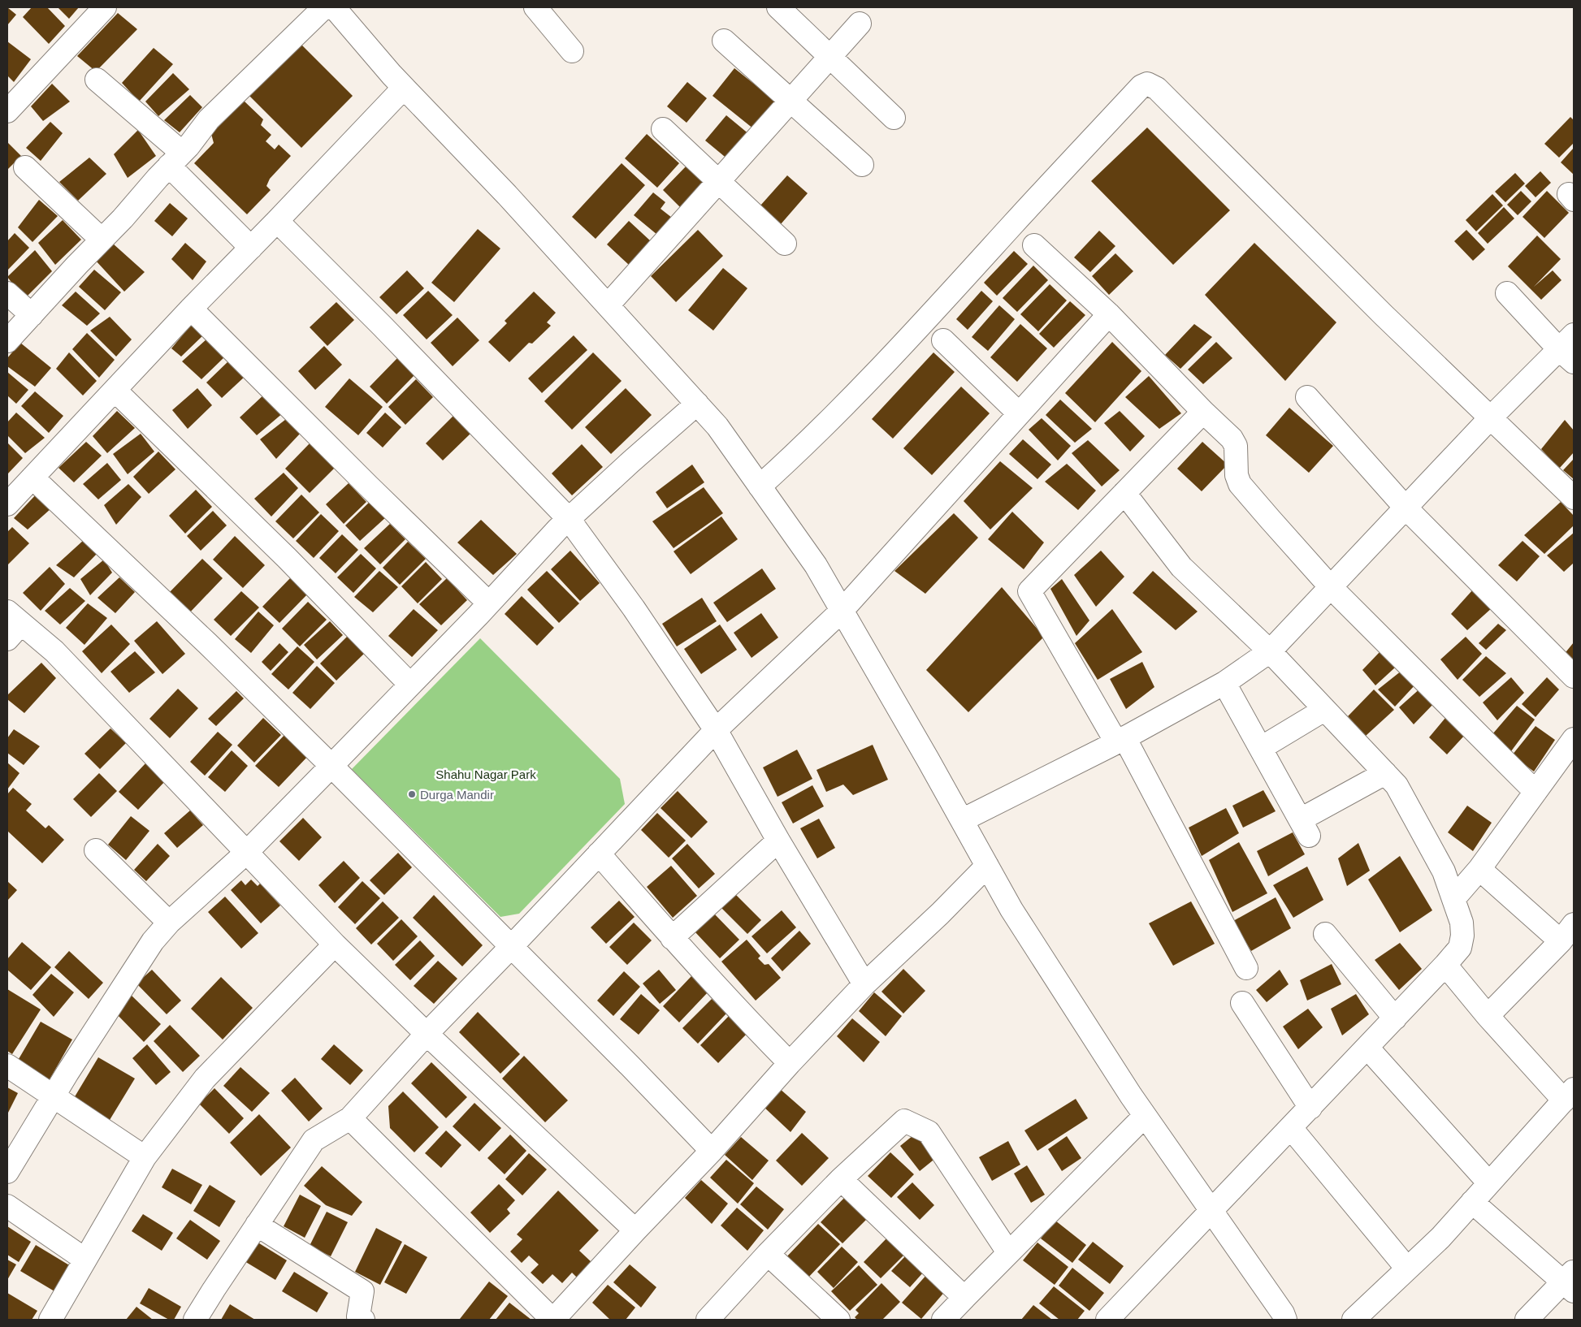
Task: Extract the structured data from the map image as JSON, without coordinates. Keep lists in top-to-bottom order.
{
  "parks": ["Shahu Nagar Park"],
  "places": ["Durga Mandir"]
}
